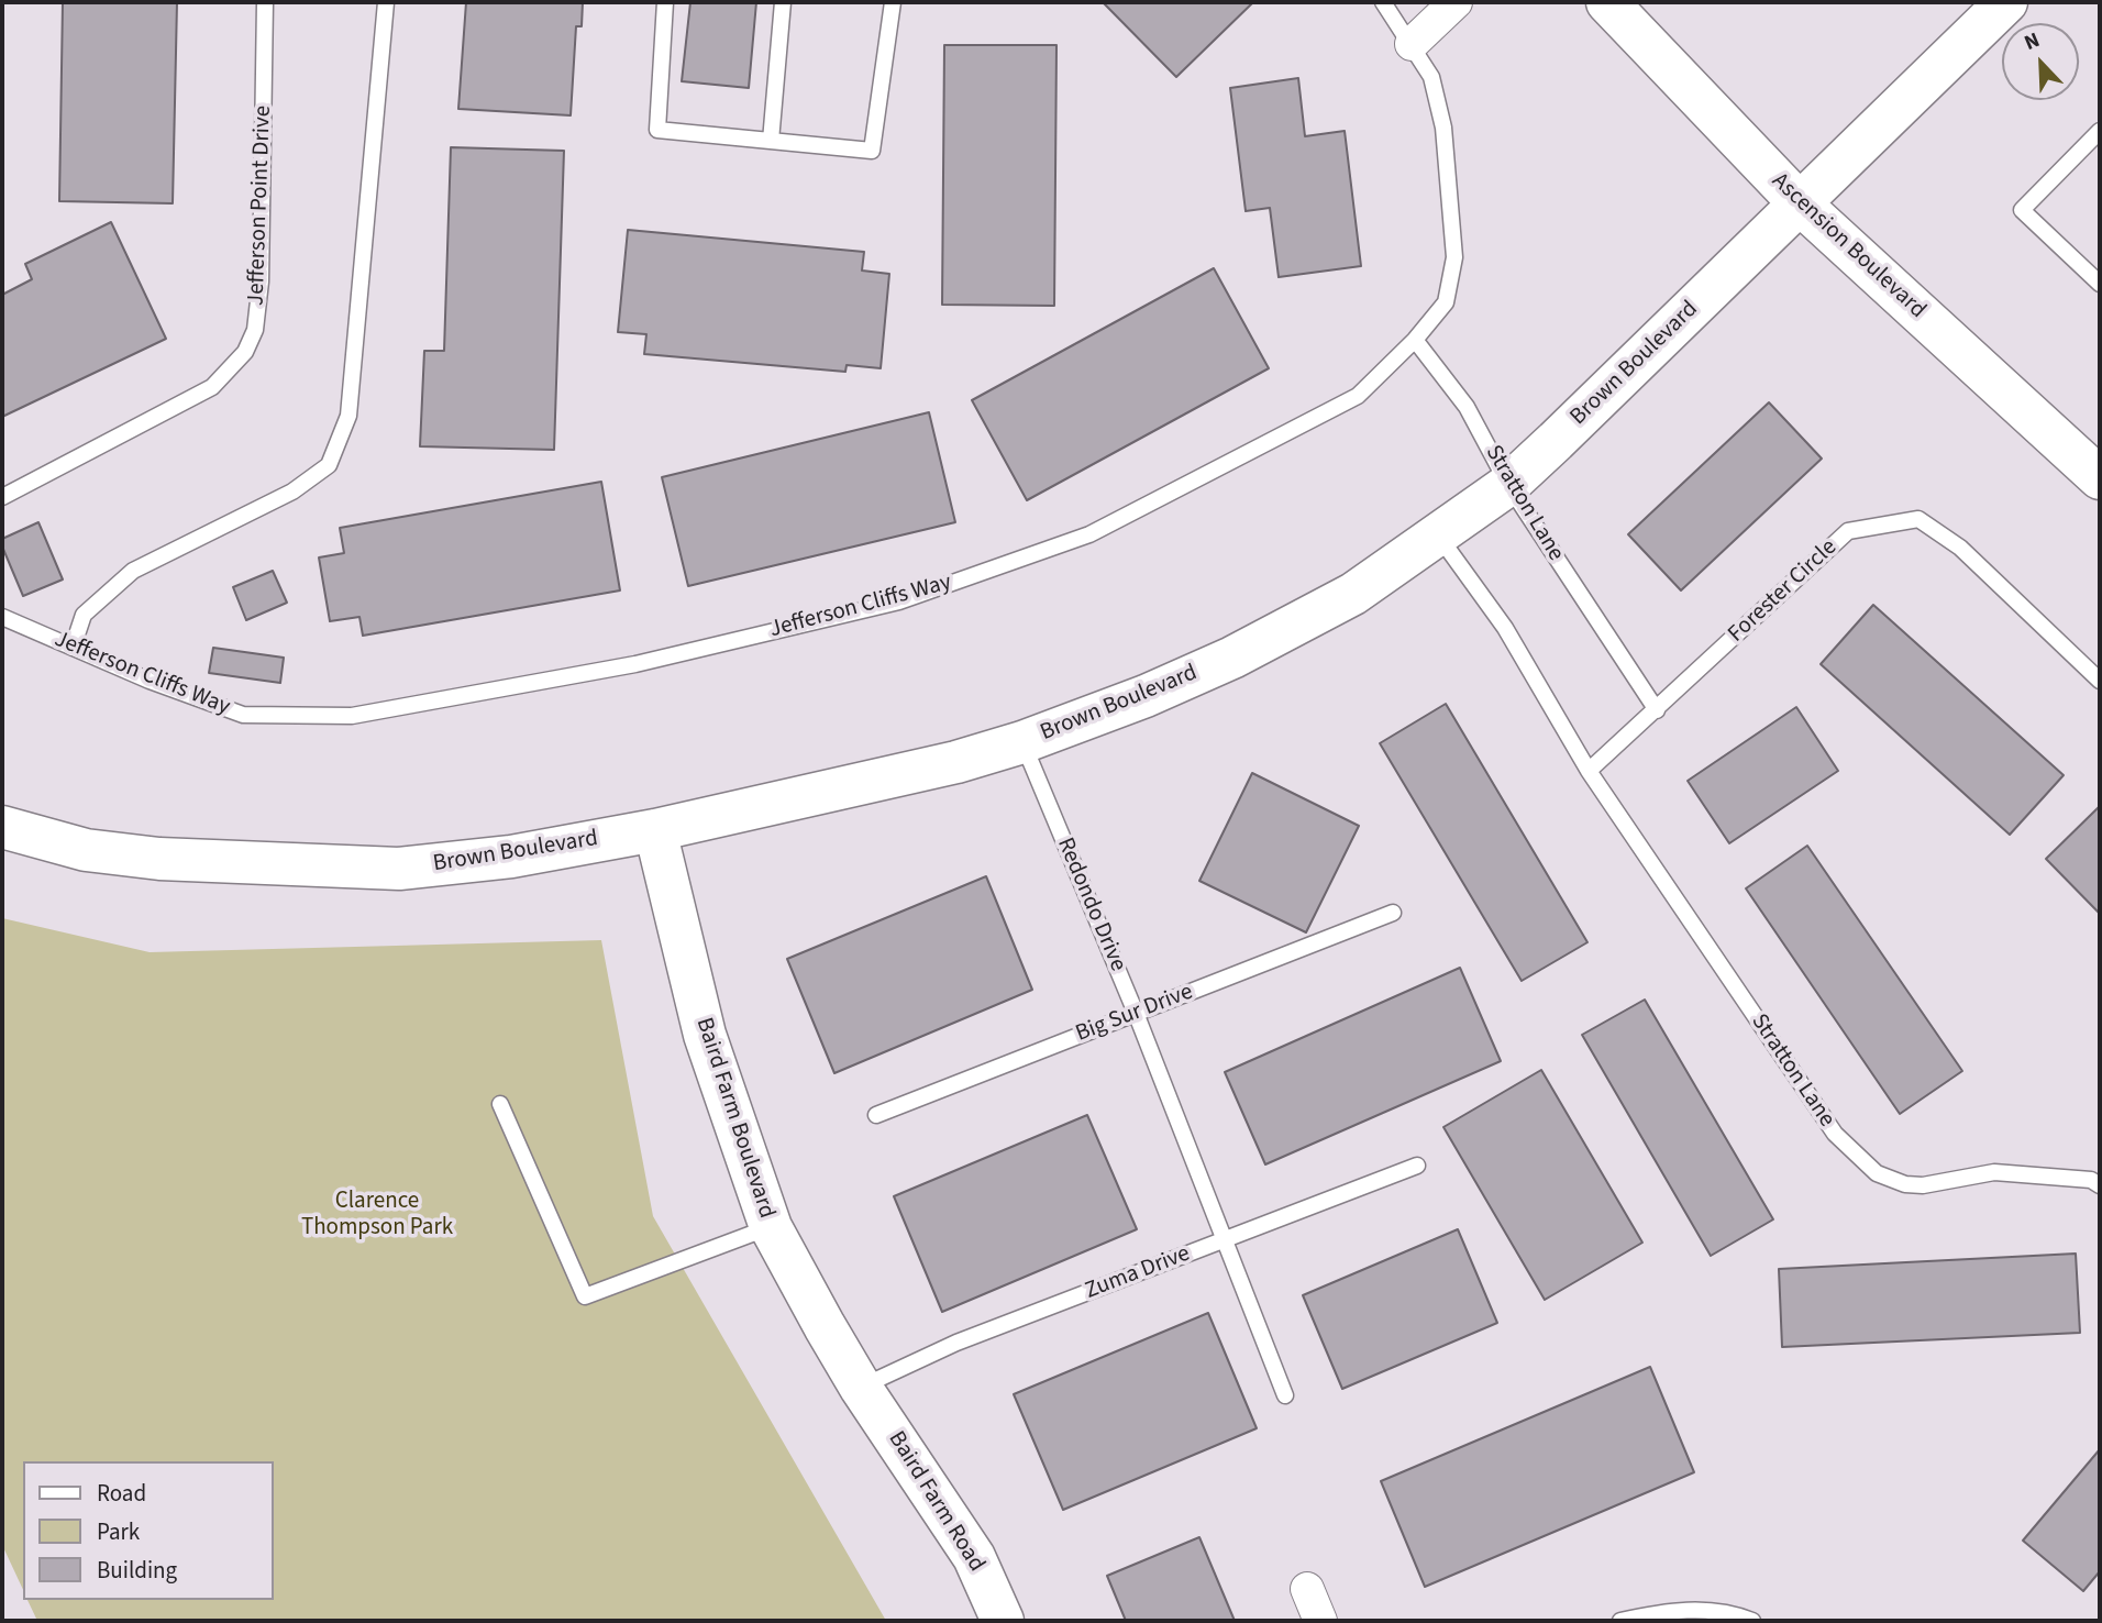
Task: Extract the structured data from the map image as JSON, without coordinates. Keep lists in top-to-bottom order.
{
  "streets": {
    "street": [
      "Ascension Boulevard",
      "Brown Boulevard",
      "Baird Farm Boulevard",
      "Baird Farm Road"
    ],
    "lane": [
      "Jefferson Point Drive",
      "Stratton Lane",
      "Forester Circle",
      "Jefferson Cliffs Way",
      "Redondo Drive",
      "Big Sur Drive",
      "Zuma Drive"
    ]
  },
  "crossings": [
    ["Ascension Boulevard", "Brown Boulevard"],
    ["Brown Boulevard", "Stratton Lane"],
    ["Brown Boulevard", "Redondo Drive"],
    ["Brown Boulevard", "Baird Farm Boulevard"],
    ["Stratton Lane", "Forester Circle"],
    ["Stratton Lane", "Jefferson Cliffs Way"],
    ["Redondo Drive", "Big Sur Drive"],
    ["Redondo Drive", "Zuma Drive"],
    ["Baird Farm Boulevard", "Zuma Drive"],
    ["Baird Farm Boulevard", "Baird Farm Road"],
    ["Zuma Drive", "Baird Farm Road"]
  ],
  "parks": ["Clarence Thompson Park"],
  "legend": ["Road", "Park", "Building"],
  "north": "top left"
}
